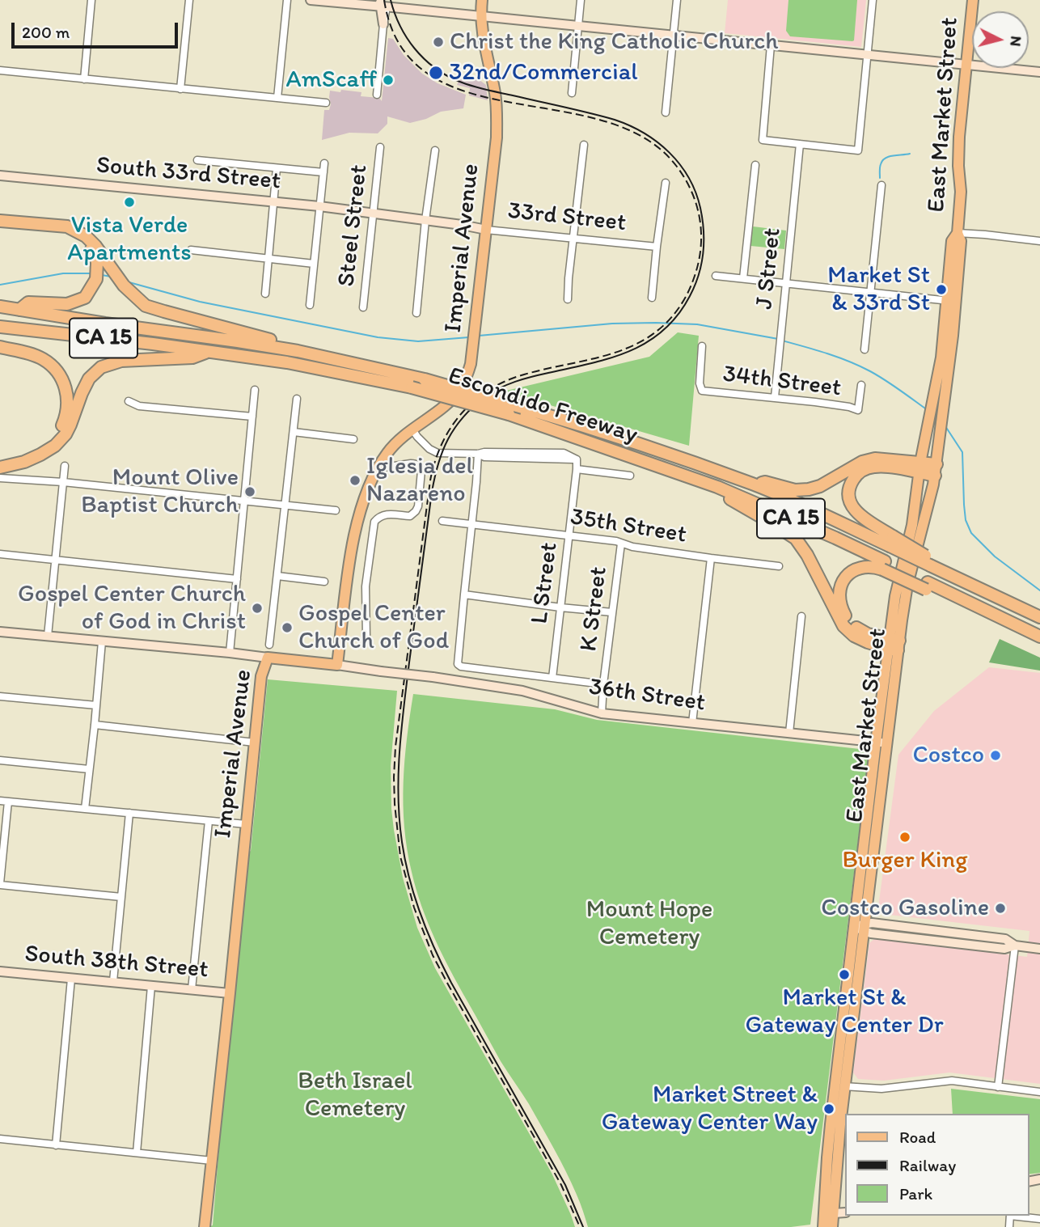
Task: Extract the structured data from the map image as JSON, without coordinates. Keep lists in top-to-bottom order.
{
  "streets": {
    "highway": ["CA 15", "Escondido Freeway"],
    "main road": [
      "East Market Street",
      "South 33rd Street",
      "33rd Street",
      "Imperial Avenue",
      "36th Street",
      "South 38th Street"
    ],
    "street": [
      "Steel Street",
      "J Street",
      "34th Street",
      "35th Street",
      "L Street",
      "K Street"
    ]
  },
  "crossings": [
    ["East Market Street", "36th Street"],
    ["South 33rd Street", "33rd Street"],
    ["South 33rd Street", "Steel Street"],
    ["33rd Street", "Steel Street"],
    ["33rd Street", "Imperial Avenue"],
    ["Imperial Avenue", "36th Street"],
    ["Imperial Avenue", "South 38th Street"],
    ["J Street", "34th Street"],
    ["35th Street", "L Street"],
    ["35th Street", "K Street"],
    ["L Street", "36th Street"],
    ["K Street", "36th Street"]
  ],
  "parks": ["Mount Hope Cemetery", "Beth Israel Cemetery"],
  "places": [
    "Christ the King Catholic Church",
    "32nd/Commercial",
    "AmScaff",
    "Vista Verde Apartments",
    "Market St & 33rd St",
    "Iglesia del Nazareno",
    "Mount Olive Baptist Church",
    "Gospel Center Church of God in Christ",
    "Gospel Center Church of God",
    "Costco",
    "Burger King",
    "Costco Gasoline",
    "Market St & Gateway Center Dr",
    "Market Street & Gateway Center Way"
  ],
  "legend": ["Road", "Railway", "Park"],
  "scale_bar": "200 m",
  "north": "right"
}
